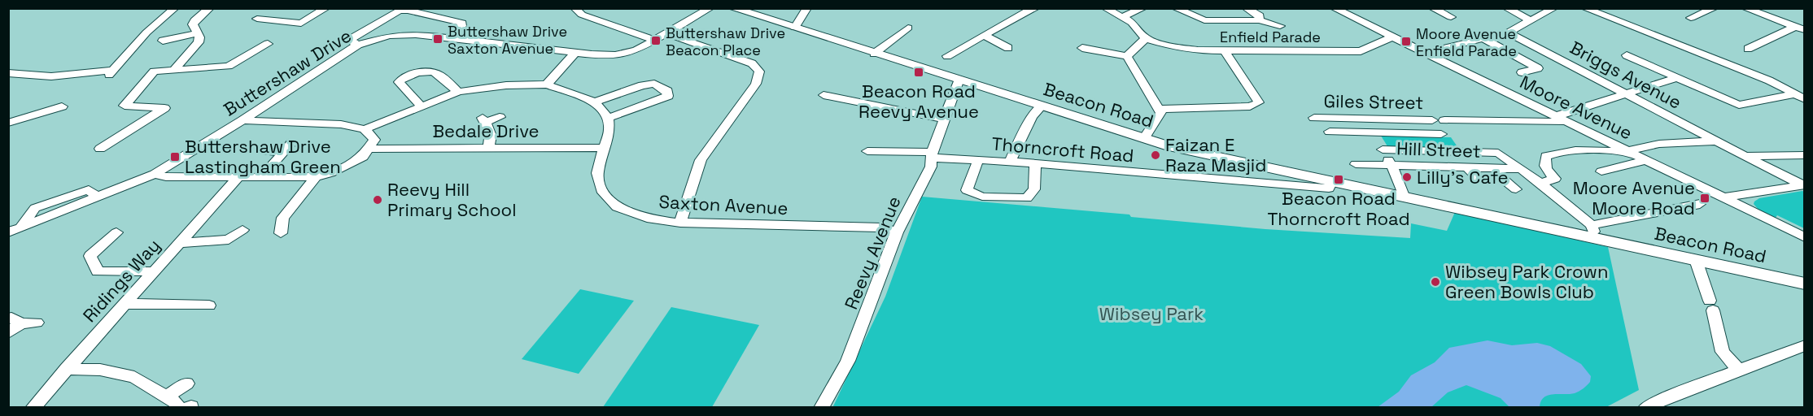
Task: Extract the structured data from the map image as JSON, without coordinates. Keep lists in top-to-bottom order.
{
  "streets": {
    "main road": ["Beacon Road"],
    "street": [
      "Enfield Parade",
      "Buttershaw Drive",
      "Briggs Avenue",
      "Giles Street",
      "Moore Avenue",
      "Bedale Drive",
      "Thorncroft Road",
      "Hill Street",
      "Saxton Avenue",
      "Reevy Avenue",
      "Ridings Way"
    ]
  },
  "crossings": [
    ["Enfield Parade", "Moore Avenue"],
    ["Beacon Road", "Thorncroft Road"],
    ["Beacon Road", "Reevy Avenue"],
    ["Bedale Drive", "Saxton Avenue"],
    ["Thorncroft Road", "Reevy Avenue"],
    ["Saxton Avenue", "Reevy Avenue"]
  ],
  "parks": ["Wibsey Park"],
  "places": {
    "transit": [
      "Buttershaw Drive Saxton Avenue",
      "Buttershaw Drive Beacon Place",
      "Moore Avenue Enfield Parade",
      "Beacon Road Reevy Avenue",
      "Buttershaw Drive Lastingham Green",
      "Beacon Road Thorncroft Road",
      "Moore Avenue Moore Road"
    ],
    "other": [
      "Faizan E Raza Masjid",
      "Lilly's Cafe",
      "Reevy Hill Primary School",
      "Wibsey Park Crown Green Bowls Club"
    ]
  }
}
